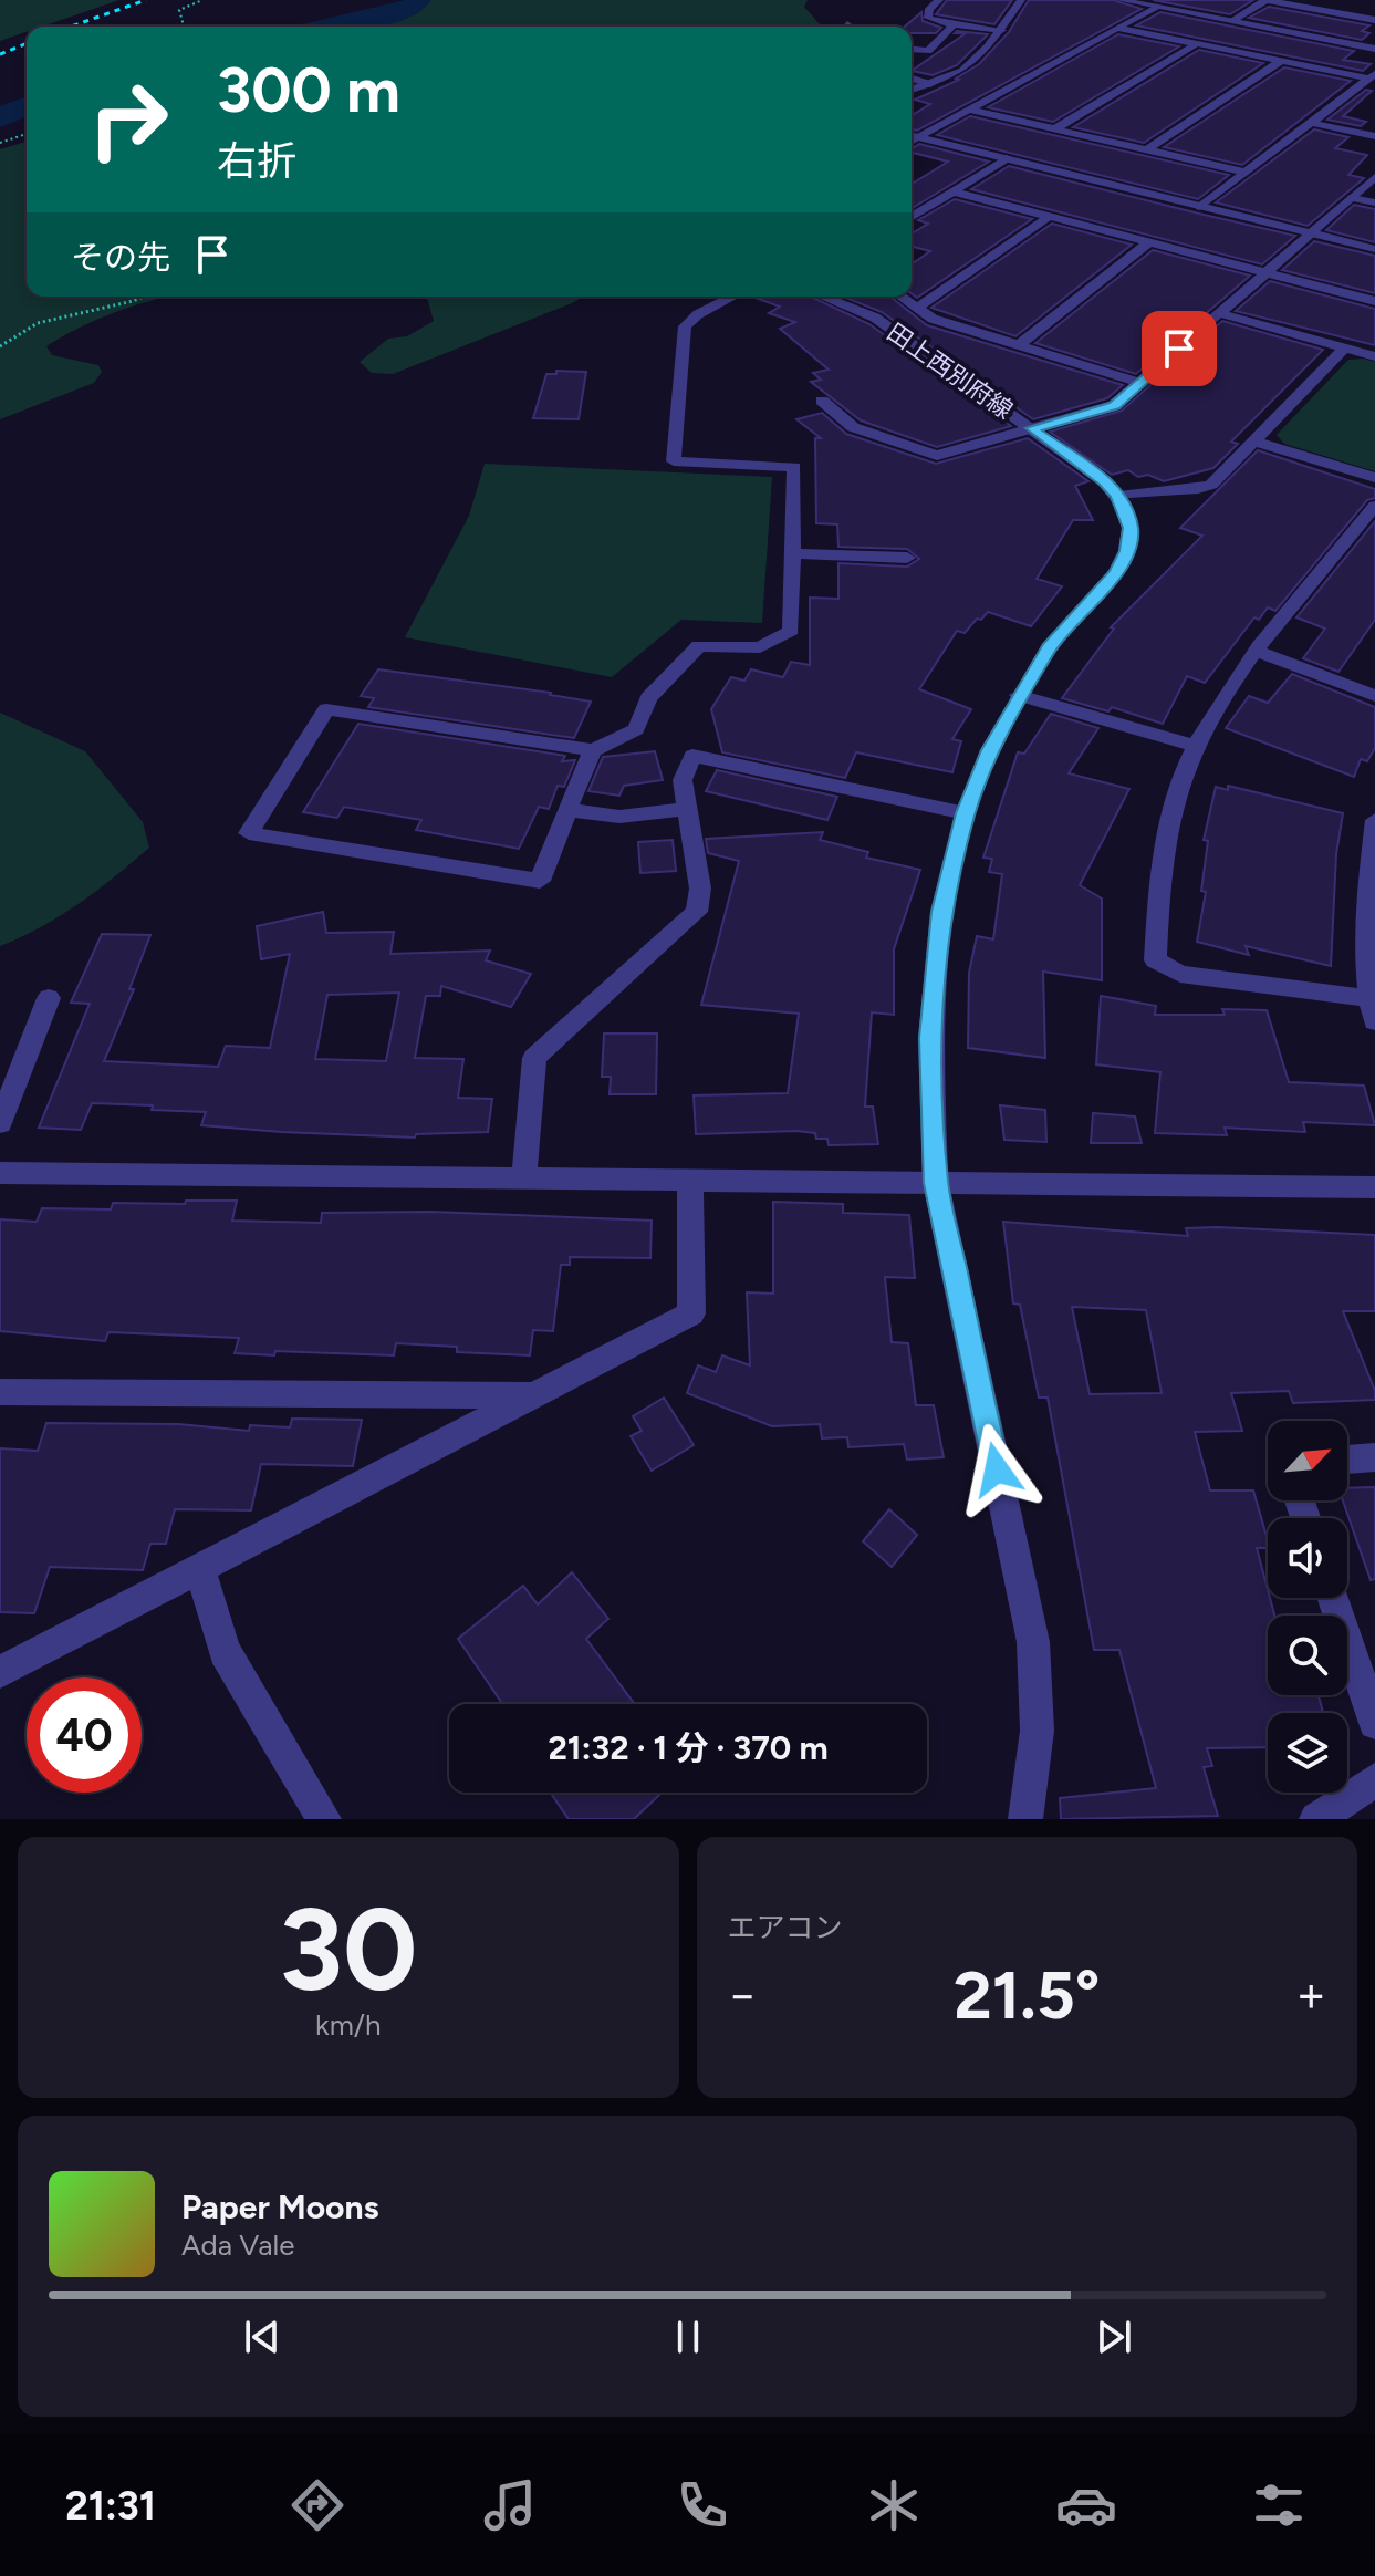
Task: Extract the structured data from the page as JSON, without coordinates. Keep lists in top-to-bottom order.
{
  "streets": {
    "street": ["田上西別府線"]
  },
  "north": "top right",
  "page": {
    "turn": ["300 m", "右折"],
    "then": "その先",
    "limit": "40",
    "trip": "21:32 · 1 分 · 370 m",
    "tile": [
      ["30", "km/h"],
      "エアコン"
    ],
    "heat": ["−", "21.5°", "+"],
    "song": ["Paper Moons", "Ada Vale"],
    "tabs": "21:31"
  }
}
